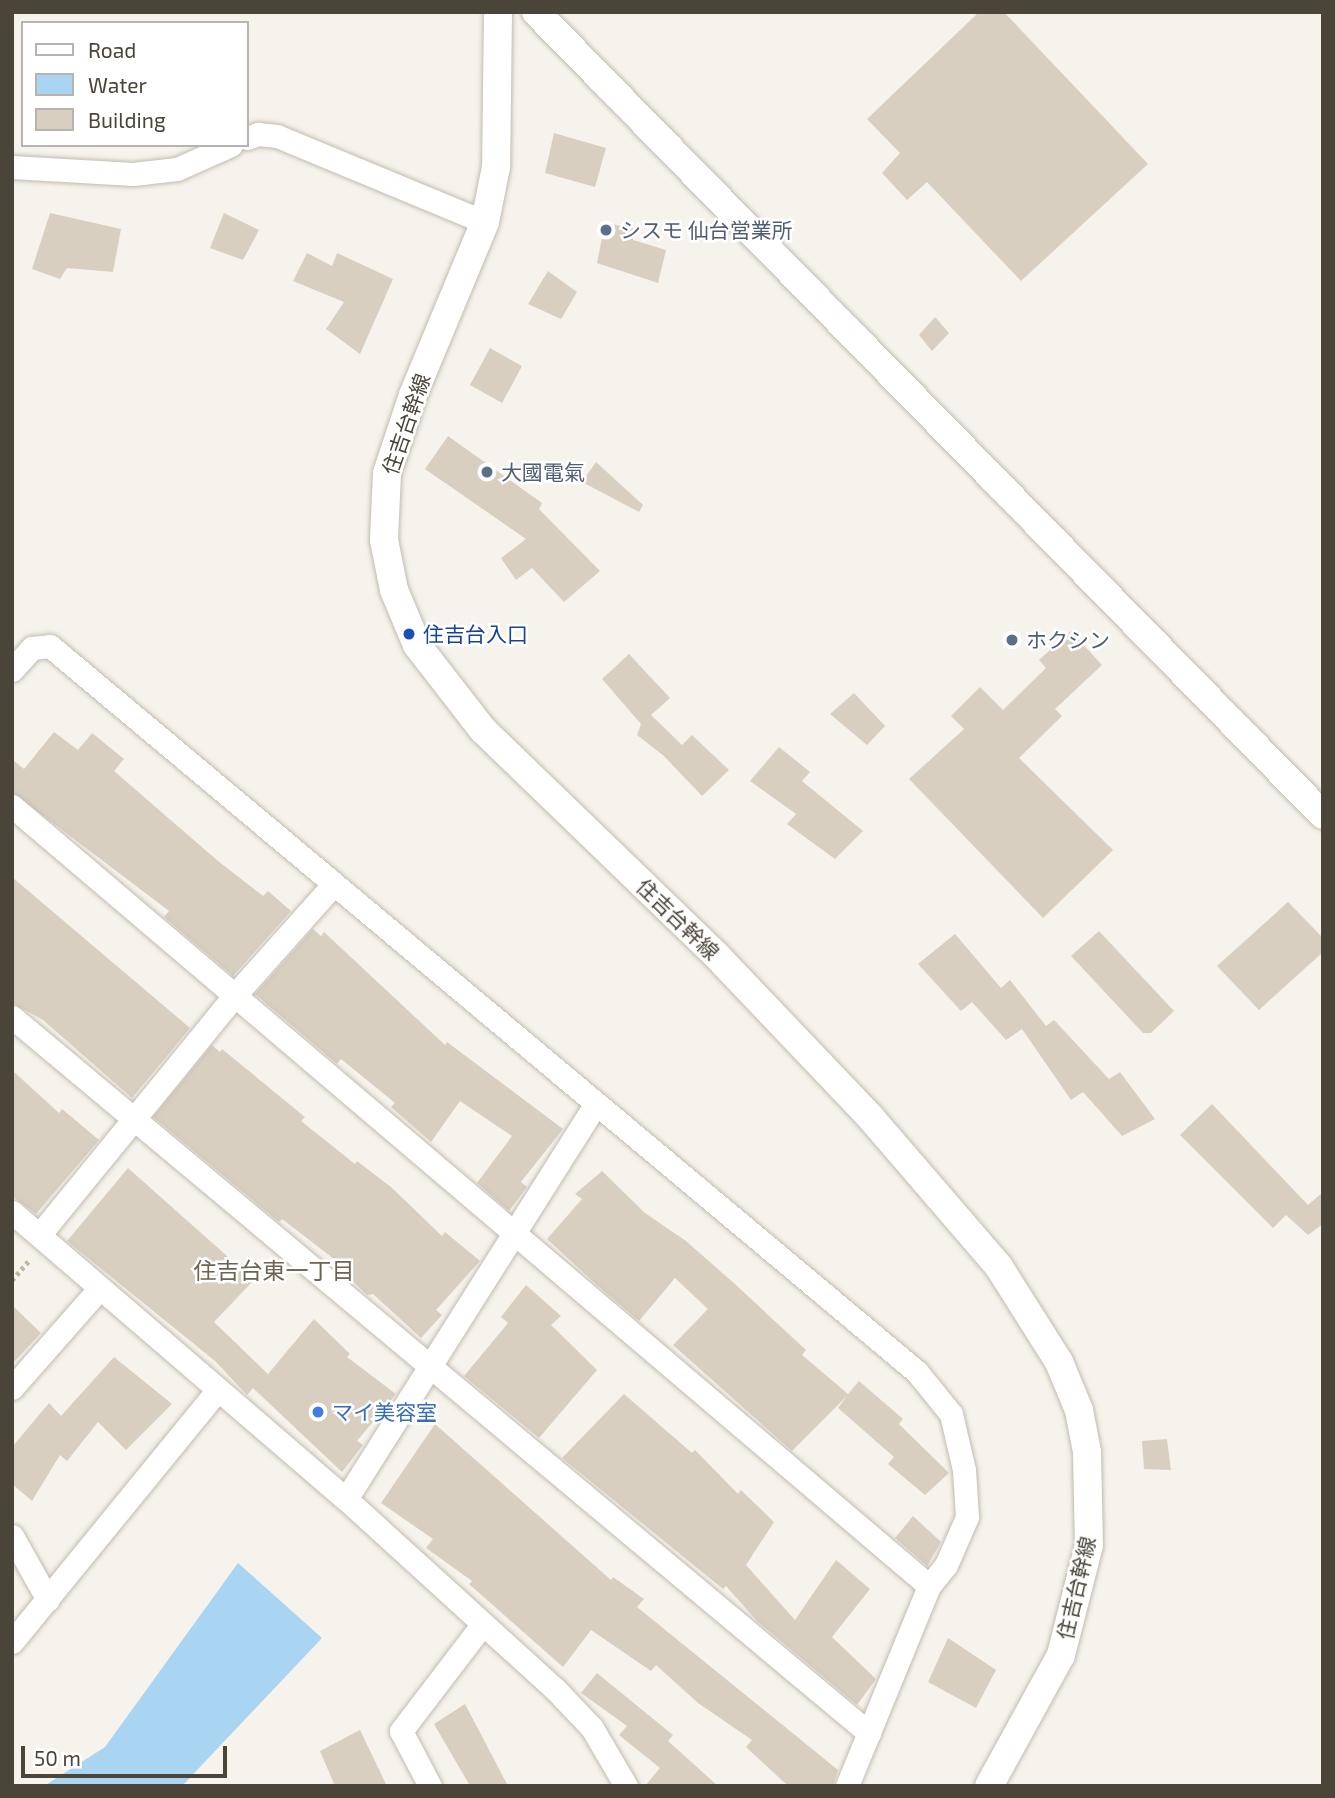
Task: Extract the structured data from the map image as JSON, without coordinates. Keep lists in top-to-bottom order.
{
  "streets": {
    "street": ["住吉台幹線"]
  },
  "districts": ["住吉台東一丁目"],
  "places": [
    "シスモ 仙台営業所",
    "大國電氣",
    "住吉台入口",
    "ホクシン",
    "マイ美容室"
  ],
  "legend": ["Road", "Water", "Building"],
  "scale_bar": "50 m"
}
